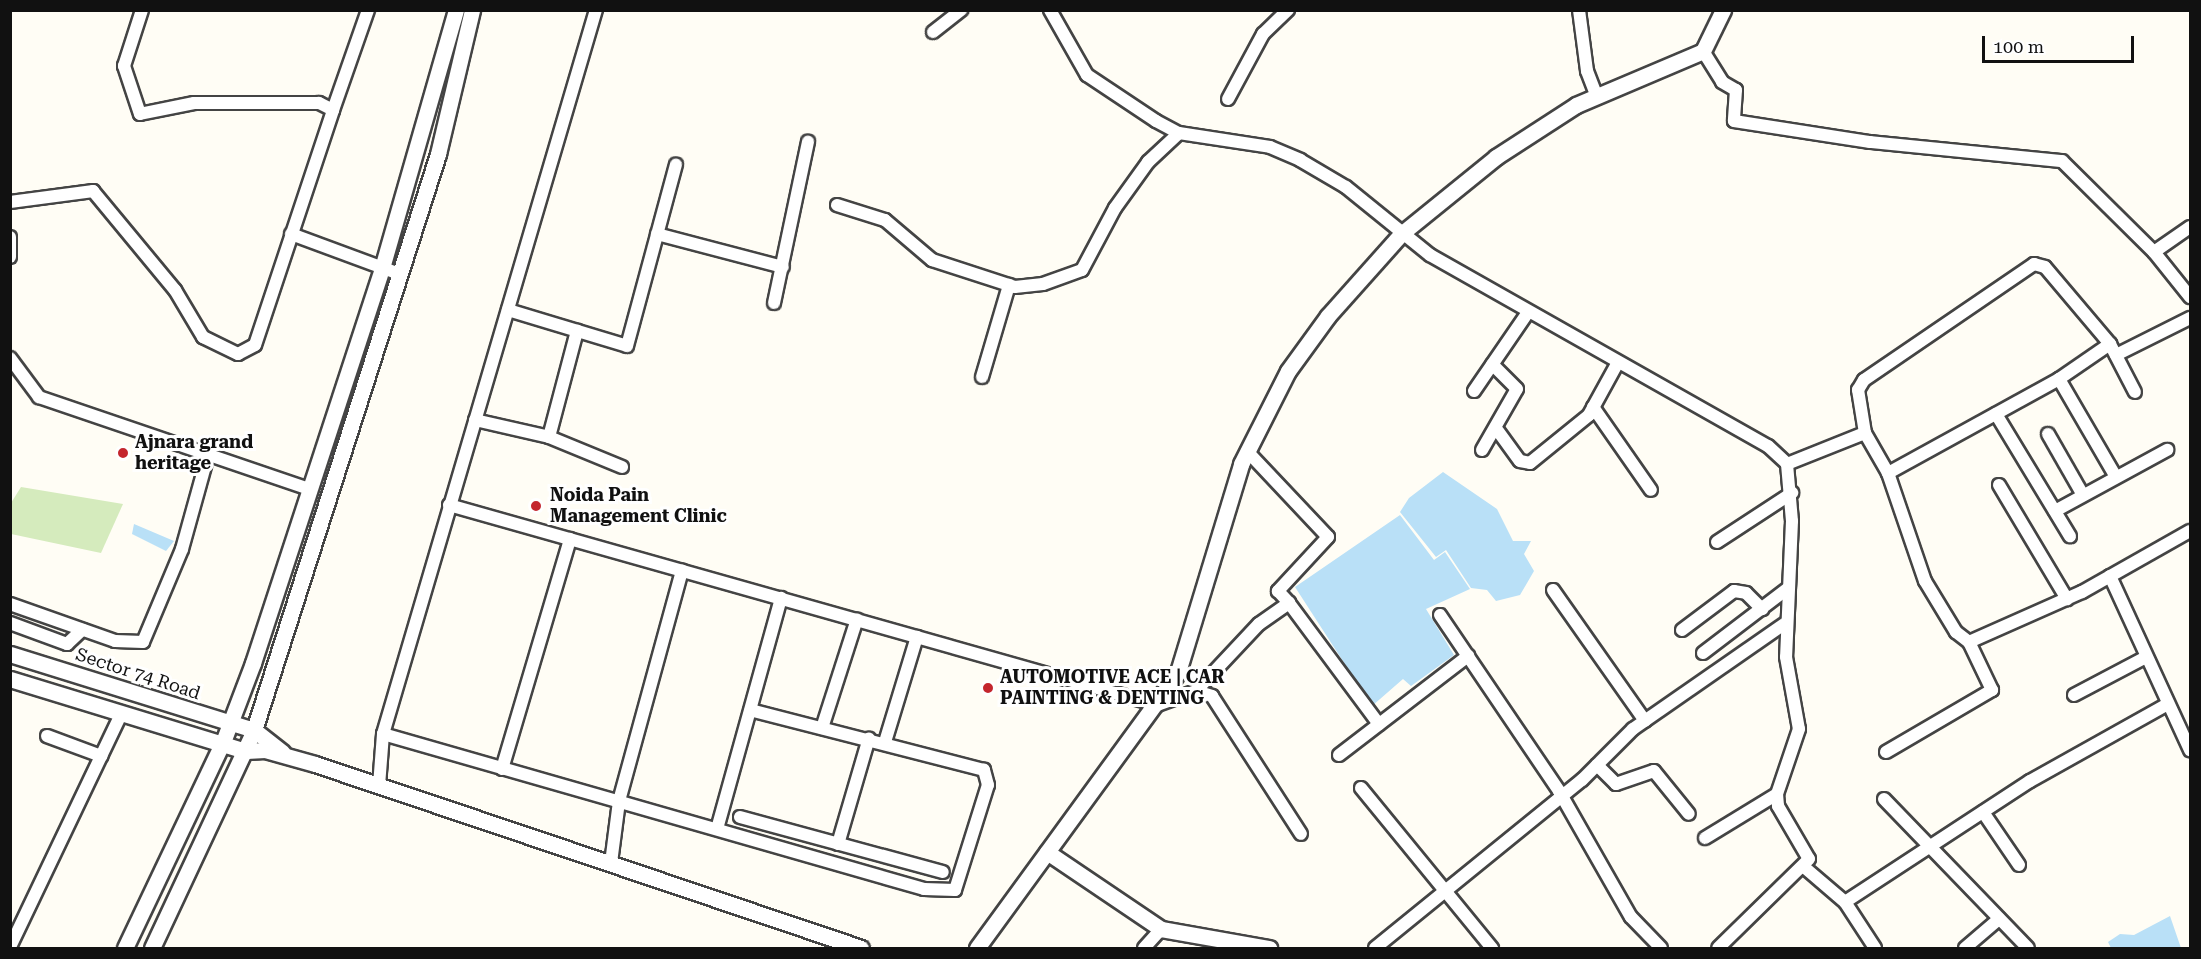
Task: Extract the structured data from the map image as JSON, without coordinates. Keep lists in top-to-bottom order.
{
  "streets": {
    "street": ["Sector 74 Road"]
  },
  "places": ["Ajnara grand heritage", "Noida Pain Management Clinic", "AUTOMOTIVE ACE | CAR PAINTING & DENTING"],
  "scale_bar": "100 m"
}
